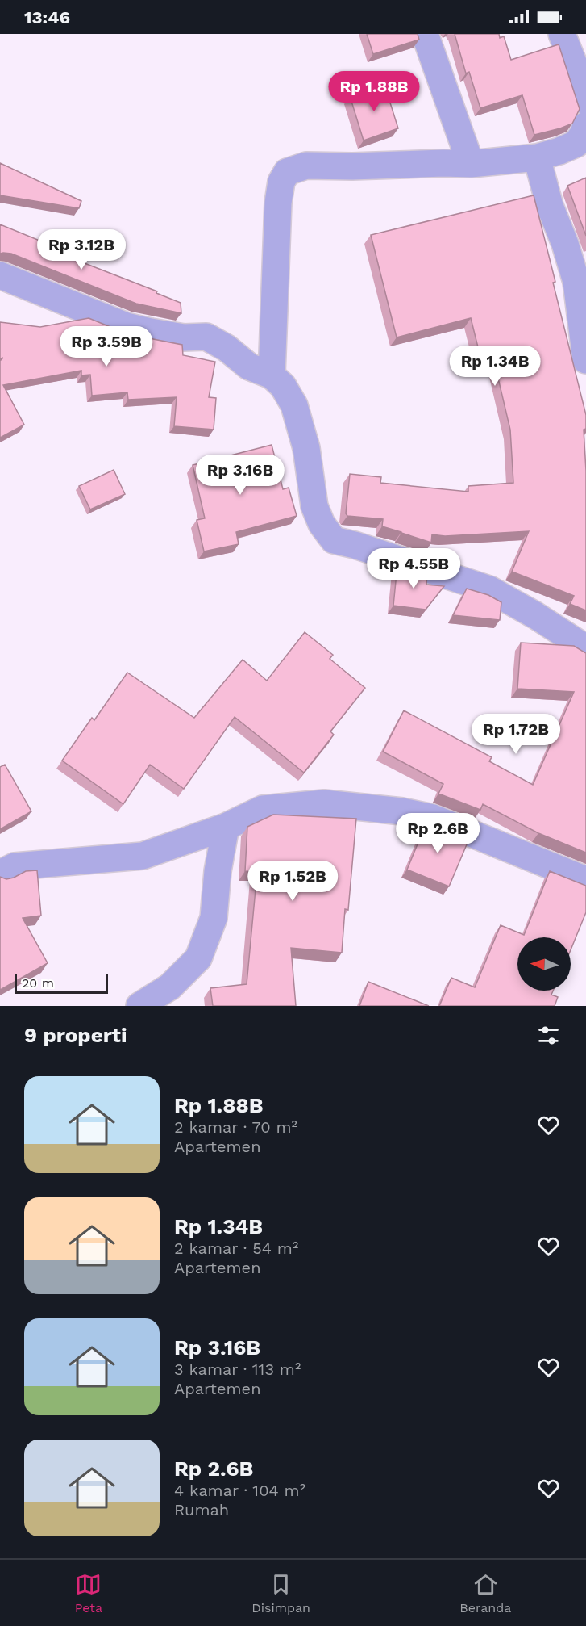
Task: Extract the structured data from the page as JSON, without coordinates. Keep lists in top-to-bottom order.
{
  "scale_bar": "20 m",
  "north": "left",
  "page": {
    "status": "13:46",
    "price": [
      "Rp 1.88B",
      "Rp 3.12B",
      "Rp 3.59B",
      "Rp 1.34B",
      "Rp 3.16B",
      "Rp 4.55B",
      "Rp 1.72B",
      "Rp 2.6B",
      "Rp 1.52B"
    ],
    "scale": "20 m",
    "heading": "9 properti",
    "list": [
      {
        "name": "Rp 1.88B",
        "note": "2 kamar · 70 m² · Apartemen"
      },
      {
        "name": "Rp 1.34B",
        "note": "2 kamar · 54 m² · Apartemen"
      },
      {
        "name": "Rp 3.16B",
        "note": "3 kamar · 113 m² · Apartemen"
      },
      {
        "name": "Rp 2.6B",
        "note": "4 kamar · 104 m² · Rumah"
      }
    ],
    "tabs": ["Peta", "Disimpan", "Beranda"]
  }
}
